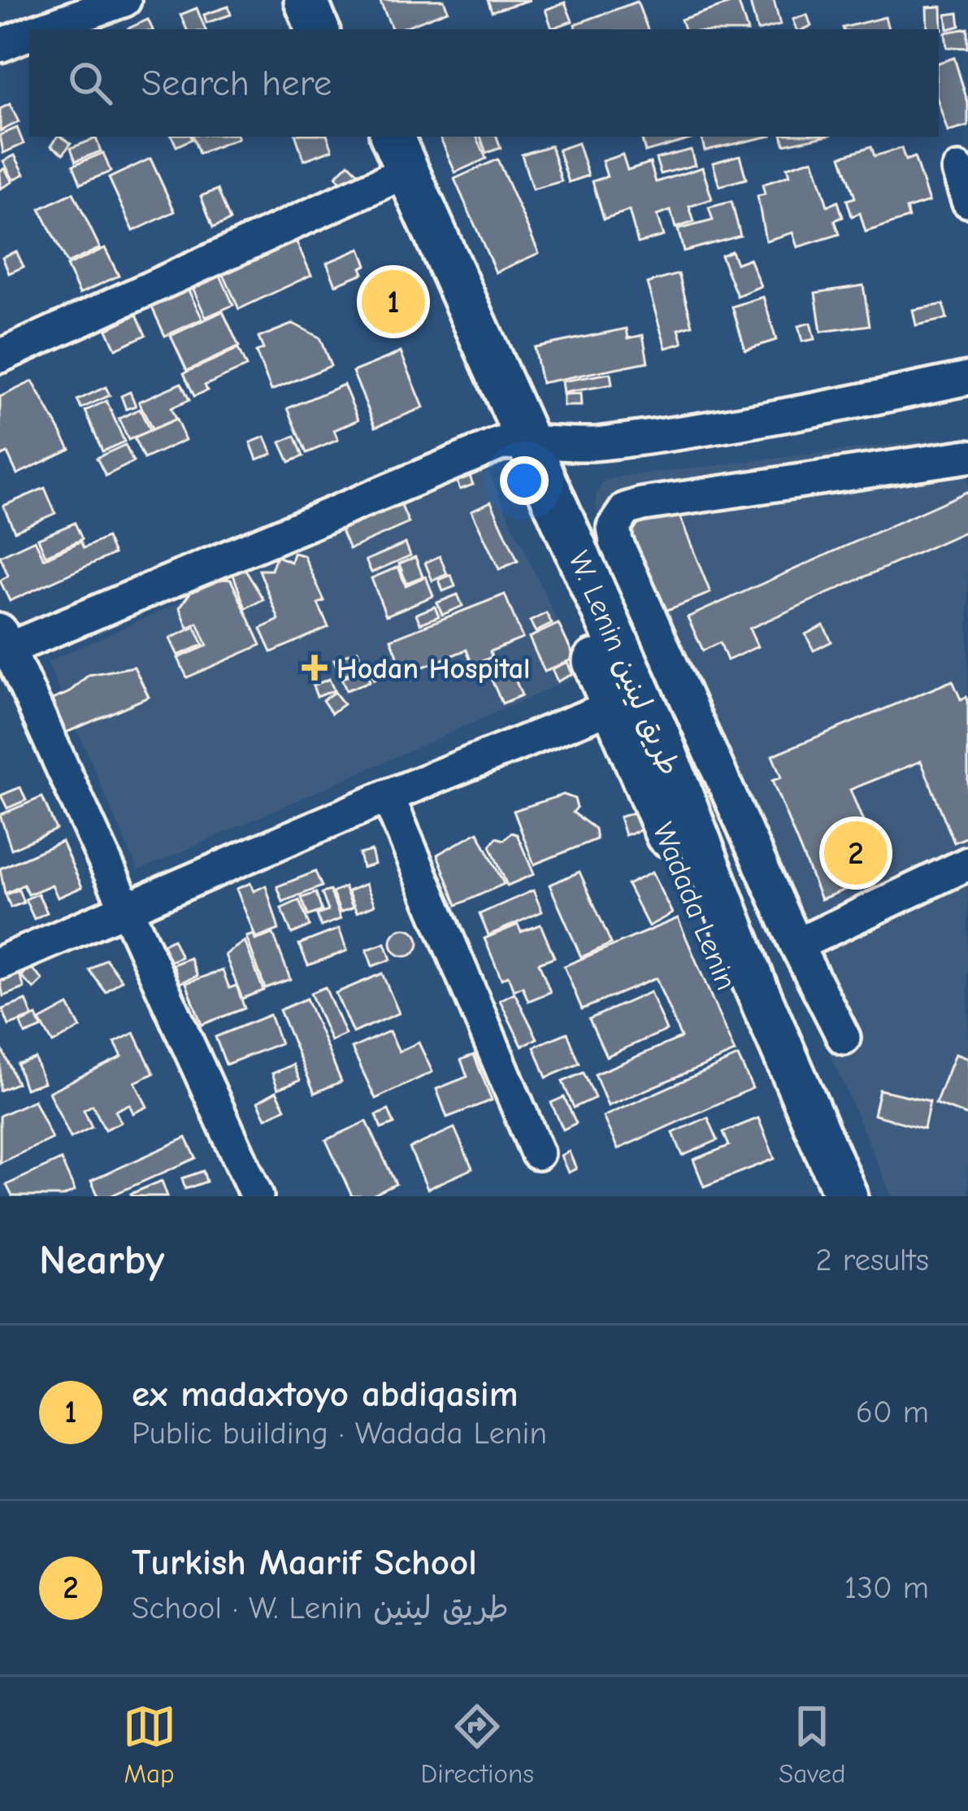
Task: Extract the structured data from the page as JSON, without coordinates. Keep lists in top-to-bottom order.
{
  "streets": {
    "main road": ["W. Lenin طريق لينين", "Wadada Lenin"]
  },
  "crossings": [
    ["W. Lenin طريق لينين", "Wadada Lenin"]
  ],
  "places": {
    "health": ["Hodan Hospital"]
  },
  "page": {
    "search": "Search here",
    "pins": ["1", "2"],
    "heading": ["Nearby", "2 results"],
    "list": [
      {
        "mark": "1",
        "name": "ex madaxtoyo abdiqasim",
        "note": "Public building · Wadada Lenin",
        "value": "60 m"
      },
      {
        "mark": "2",
        "name": "Turkish Maarif School",
        "note": "School · W. Lenin طريق لينين",
        "value": "130 m"
      }
    ],
    "nav": ["Map", "Directions", "Saved"]
  }
}
